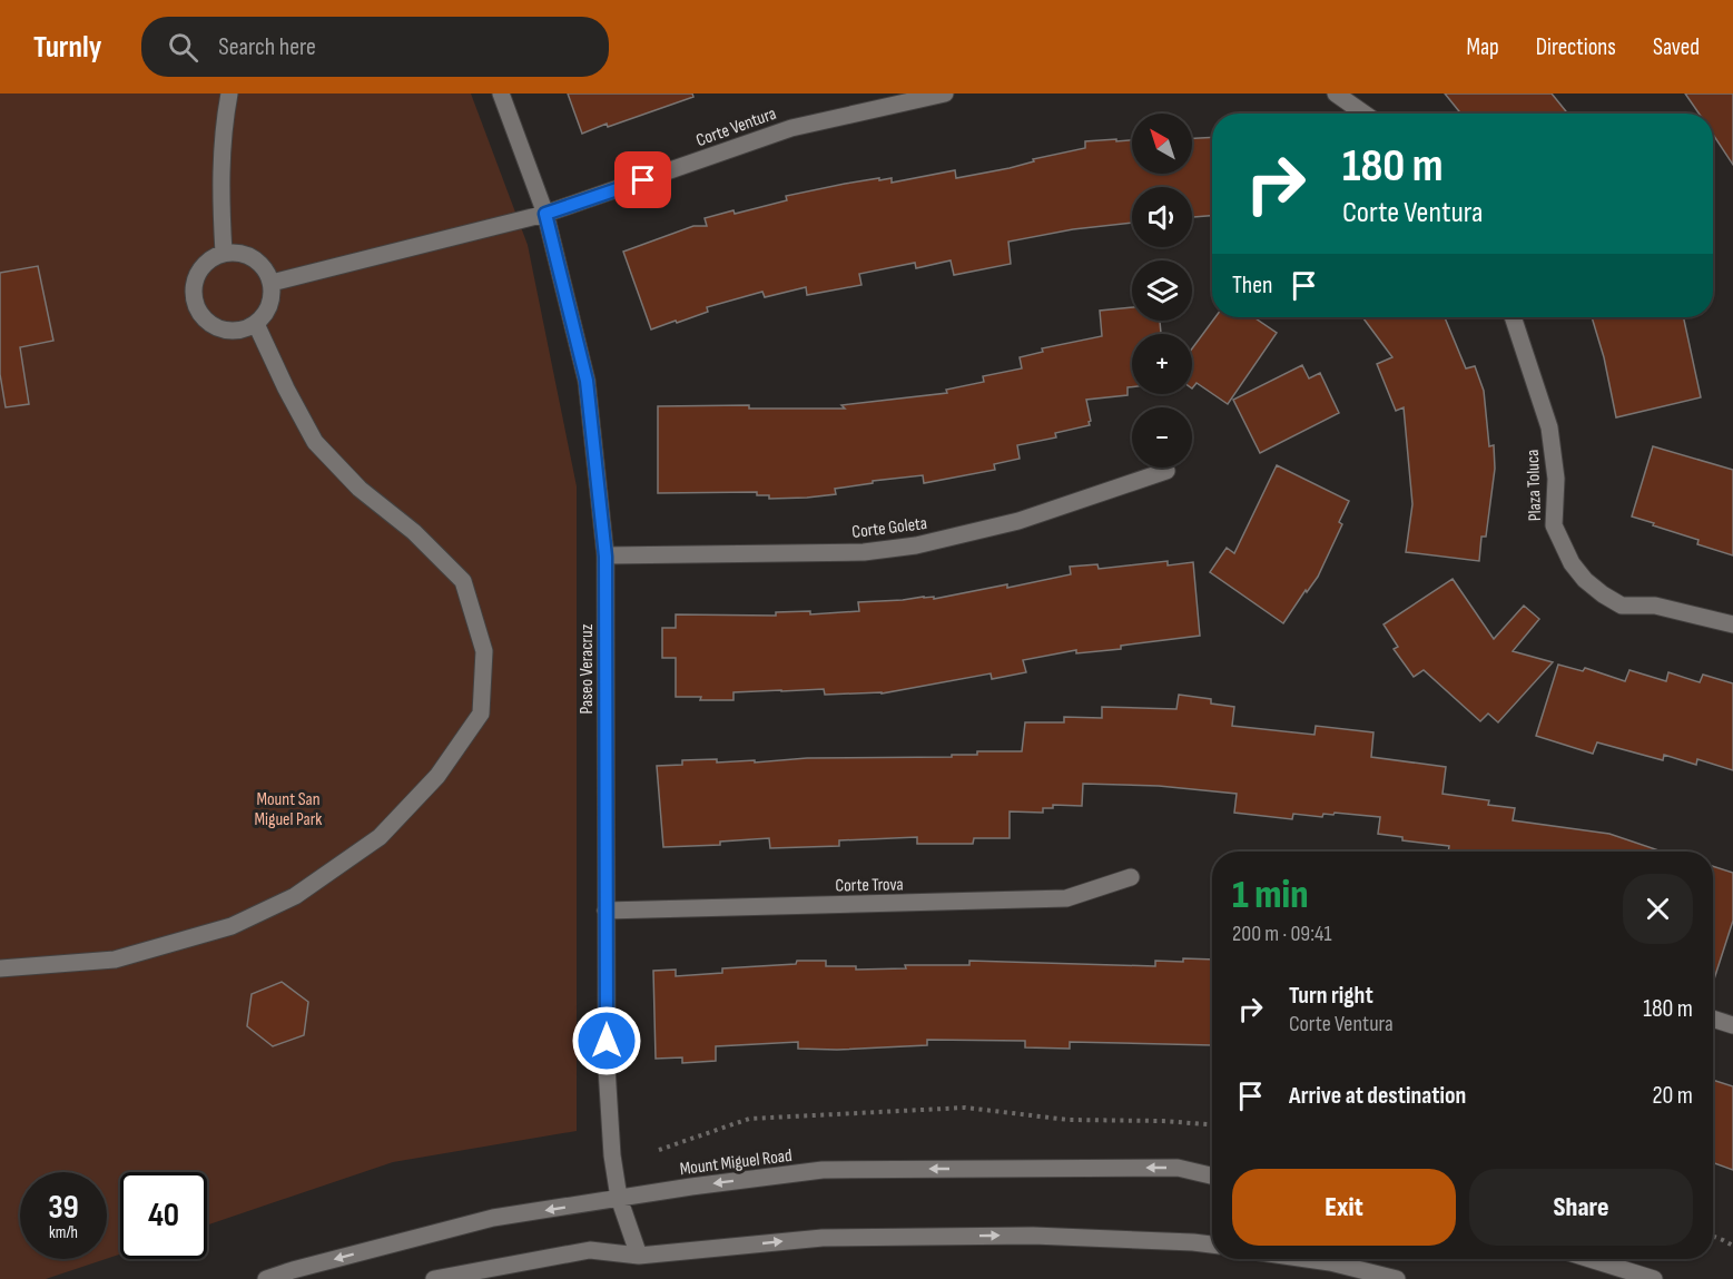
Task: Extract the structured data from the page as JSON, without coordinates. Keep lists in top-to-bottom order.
{
  "streets": {
    "street": [
      "Corte Ventura",
      "Plaza Toluca",
      "Corte Goleta",
      "Paseo Veracruz",
      "Corte Trova",
      "Mount Miguel Road"
    ]
  },
  "crossings": [
    ["Corte Ventura", "Paseo Veracruz"],
    ["Corte Goleta", "Paseo Veracruz"],
    ["Paseo Veracruz", "Corte Trova"],
    ["Paseo Veracruz", "Mount Miguel Road"]
  ],
  "parks": ["Mount San Miguel Park"],
  "north": "top left",
  "page": {
    "header": "Turnly",
    "search": "Search here",
    "nav": ["Map", "Directions", "Saved"],
    "map_buttons": ["+", "−"],
    "turn": ["180 m", "Corte Ventura"],
    "then": "Then",
    "heading": ["1 min", "200 m · 09:41"],
    "list": [
      {
        "name": "Turn right",
        "note": "Corte Ventura",
        "value": "180 m"
      },
      {
        "name": "Arrive at destination",
        "value": "20 m"
      }
    ],
    "buttons": ["Exit", "Share"],
    "speed": "39 km/h",
    "limit": "40"
  }
}
